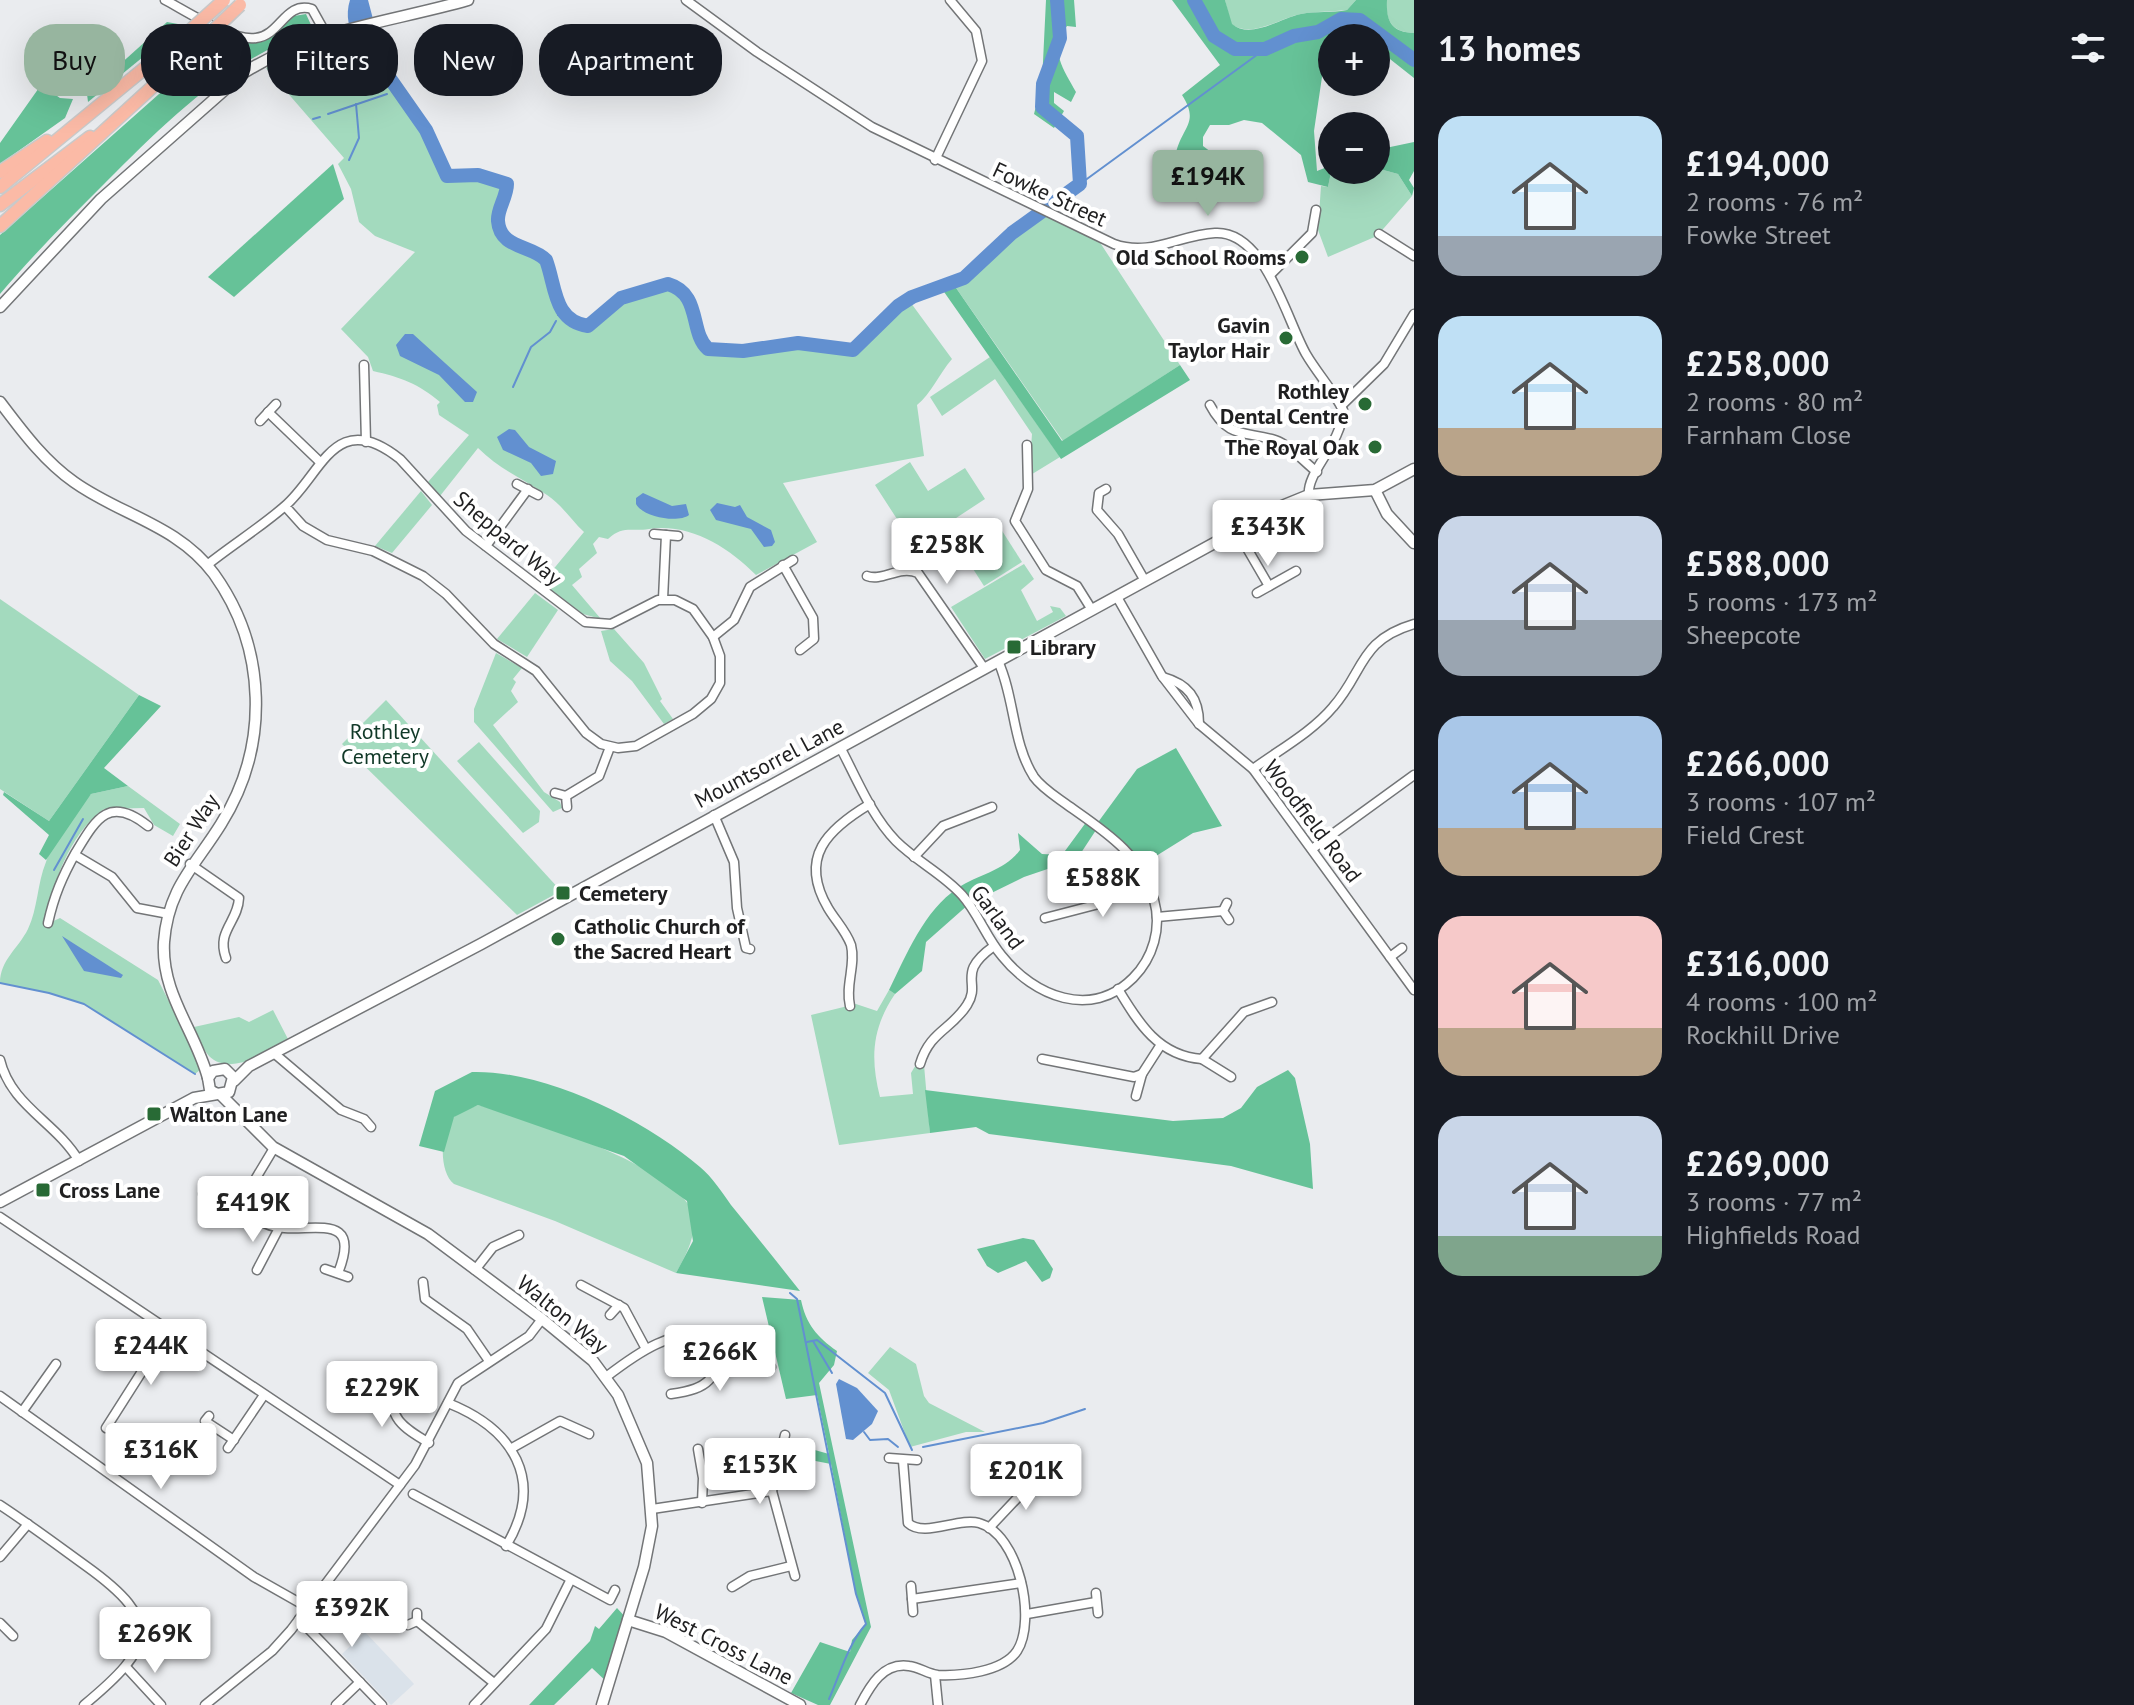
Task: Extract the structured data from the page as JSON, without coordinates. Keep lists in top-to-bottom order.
{
  "streets": {
    "street": [
      "Fowke Street",
      "Sheppard Way",
      "Mountsorrel Lane",
      "Woodfield Road",
      "Bier Way",
      "Garland",
      "Walton Way",
      "West Cross Lane"
    ]
  },
  "crossings": [
    ["Mountsorrel Lane", "Woodfield Road"],
    ["Mountsorrel Lane", "Bier Way"],
    ["Mountsorrel Lane", "Garland"],
    ["Mountsorrel Lane", "Walton Way"],
    ["Bier Way", "Walton Way"],
    ["Walton Way", "West Cross Lane"]
  ],
  "parks": ["Rothley Cemetery"],
  "places": {
    "other": [
      "Old School Rooms",
      "Gavin Taylor Hair",
      "Rothley Dental Centre",
      "The Royal Oak",
      "Catholic Church of the Sacred Heart"
    ],
    "transit": [
      "Library",
      "Cemetery",
      "Walton Lane",
      "Cross Lane"
    ]
  },
  "page": {
    "heading": "13 homes",
    "map_buttons": ["+", "−"],
    "chip": [
      "Buy",
      "Rent",
      "Filters",
      "New",
      "Apartment"
    ],
    "list": [
      {
        "name": "£194,000",
        "note": "2 rooms · 76 m² · Fowke Street"
      },
      {
        "name": "£258,000",
        "note": "2 rooms · 80 m² · Farnham Close"
      },
      {
        "name": "£588,000",
        "note": "5 rooms · 173 m² · Sheepcote"
      },
      {
        "name": "£266,000",
        "note": "3 rooms · 107 m² · Field Crest"
      },
      {
        "name": "£316,000",
        "note": "4 rooms · 100 m² · Rockhill Drive"
      },
      {
        "name": "£269,000",
        "note": "3 rooms · 77 m² · Highfields Road"
      }
    ],
    "price": [
      "£194K",
      "£343K",
      "£258K",
      "£588K",
      "£419K",
      "£244K",
      "£266K",
      "£229K",
      "£316K",
      "£153K",
      "£201K",
      "£392K",
      "£269K"
    ]
  }
}
